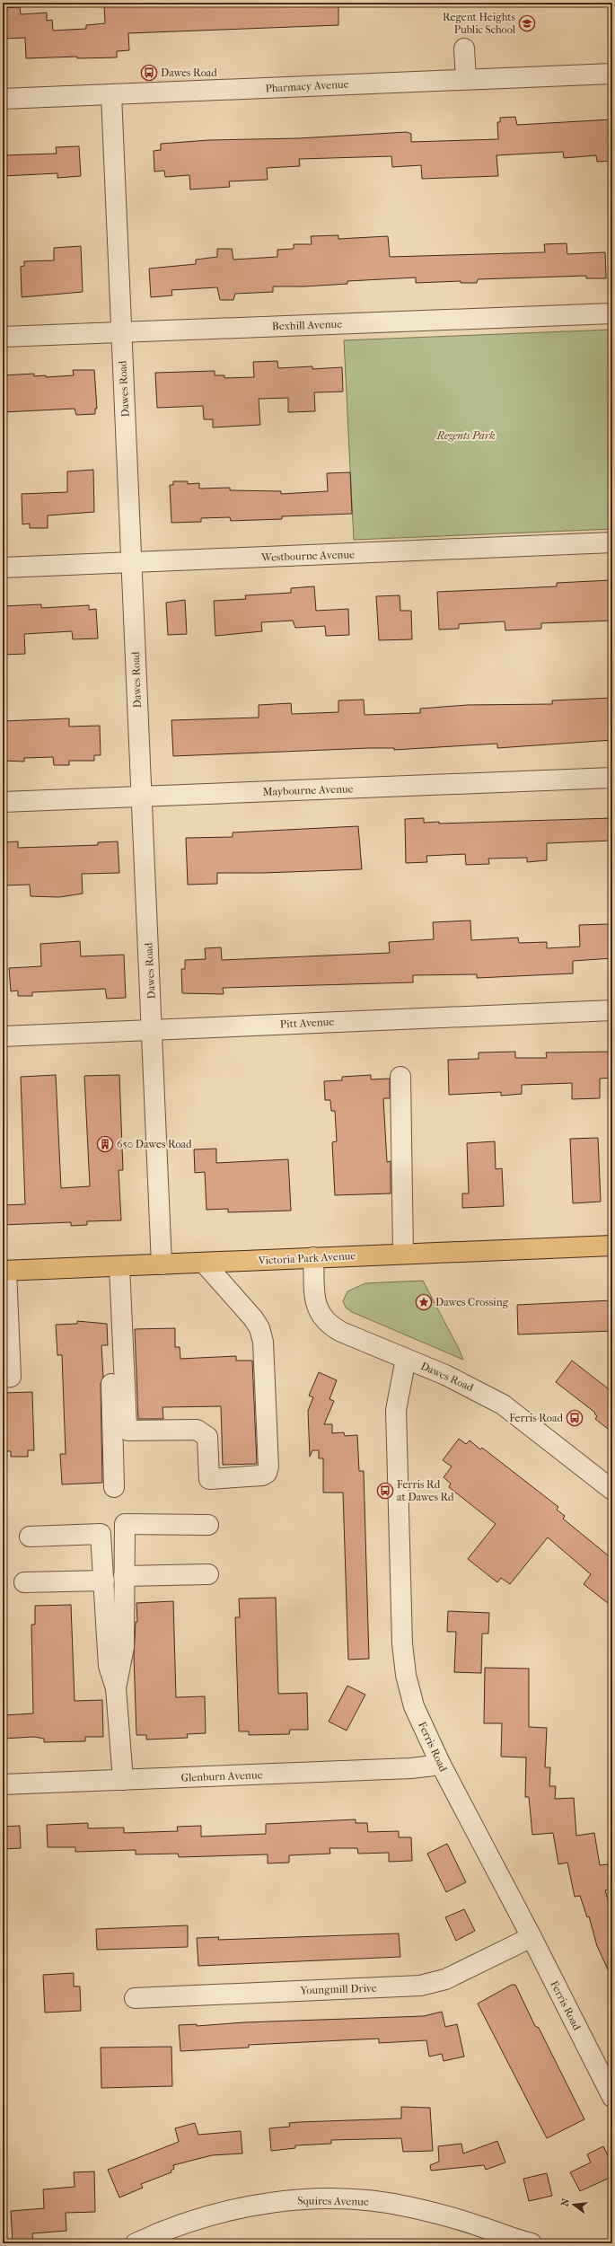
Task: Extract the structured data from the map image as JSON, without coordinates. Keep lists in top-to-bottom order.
{
  "streets": {
    "main road": ["Victoria Park Avenue"],
    "street": [
      "Pharmacy Avenue",
      "Bexhill Avenue",
      "Dawes Road",
      "Westbourne Avenue",
      "Maybourne Avenue",
      "Pitt Avenue",
      "Ferris Road",
      "Glenburn Avenue",
      "Youngmill Drive",
      "Squires Avenue"
    ]
  },
  "crossings": [
    ["Pharmacy Avenue", "Dawes Road"],
    ["Bexhill Avenue", "Dawes Road"],
    ["Dawes Road", "Westbourne Avenue"],
    ["Dawes Road", "Maybourne Avenue"],
    ["Dawes Road", "Pitt Avenue"],
    ["Dawes Road", "Victoria Park Avenue"],
    ["Dawes Road", "Ferris Road"],
    ["Ferris Road", "Glenburn Avenue"],
    ["Ferris Road", "Youngmill Drive"]
  ],
  "parks": ["Regents Park"],
  "places": {
    "school or university": ["Regent Heights Public School"],
    "bus stop": ["Dawes Road", "Ferris Road", "Ferris Rd at Dawes Rd"],
    "building": ["650 Dawes Road"],
    "place": ["Dawes Crossing"]
  },
  "north": "left"
}
